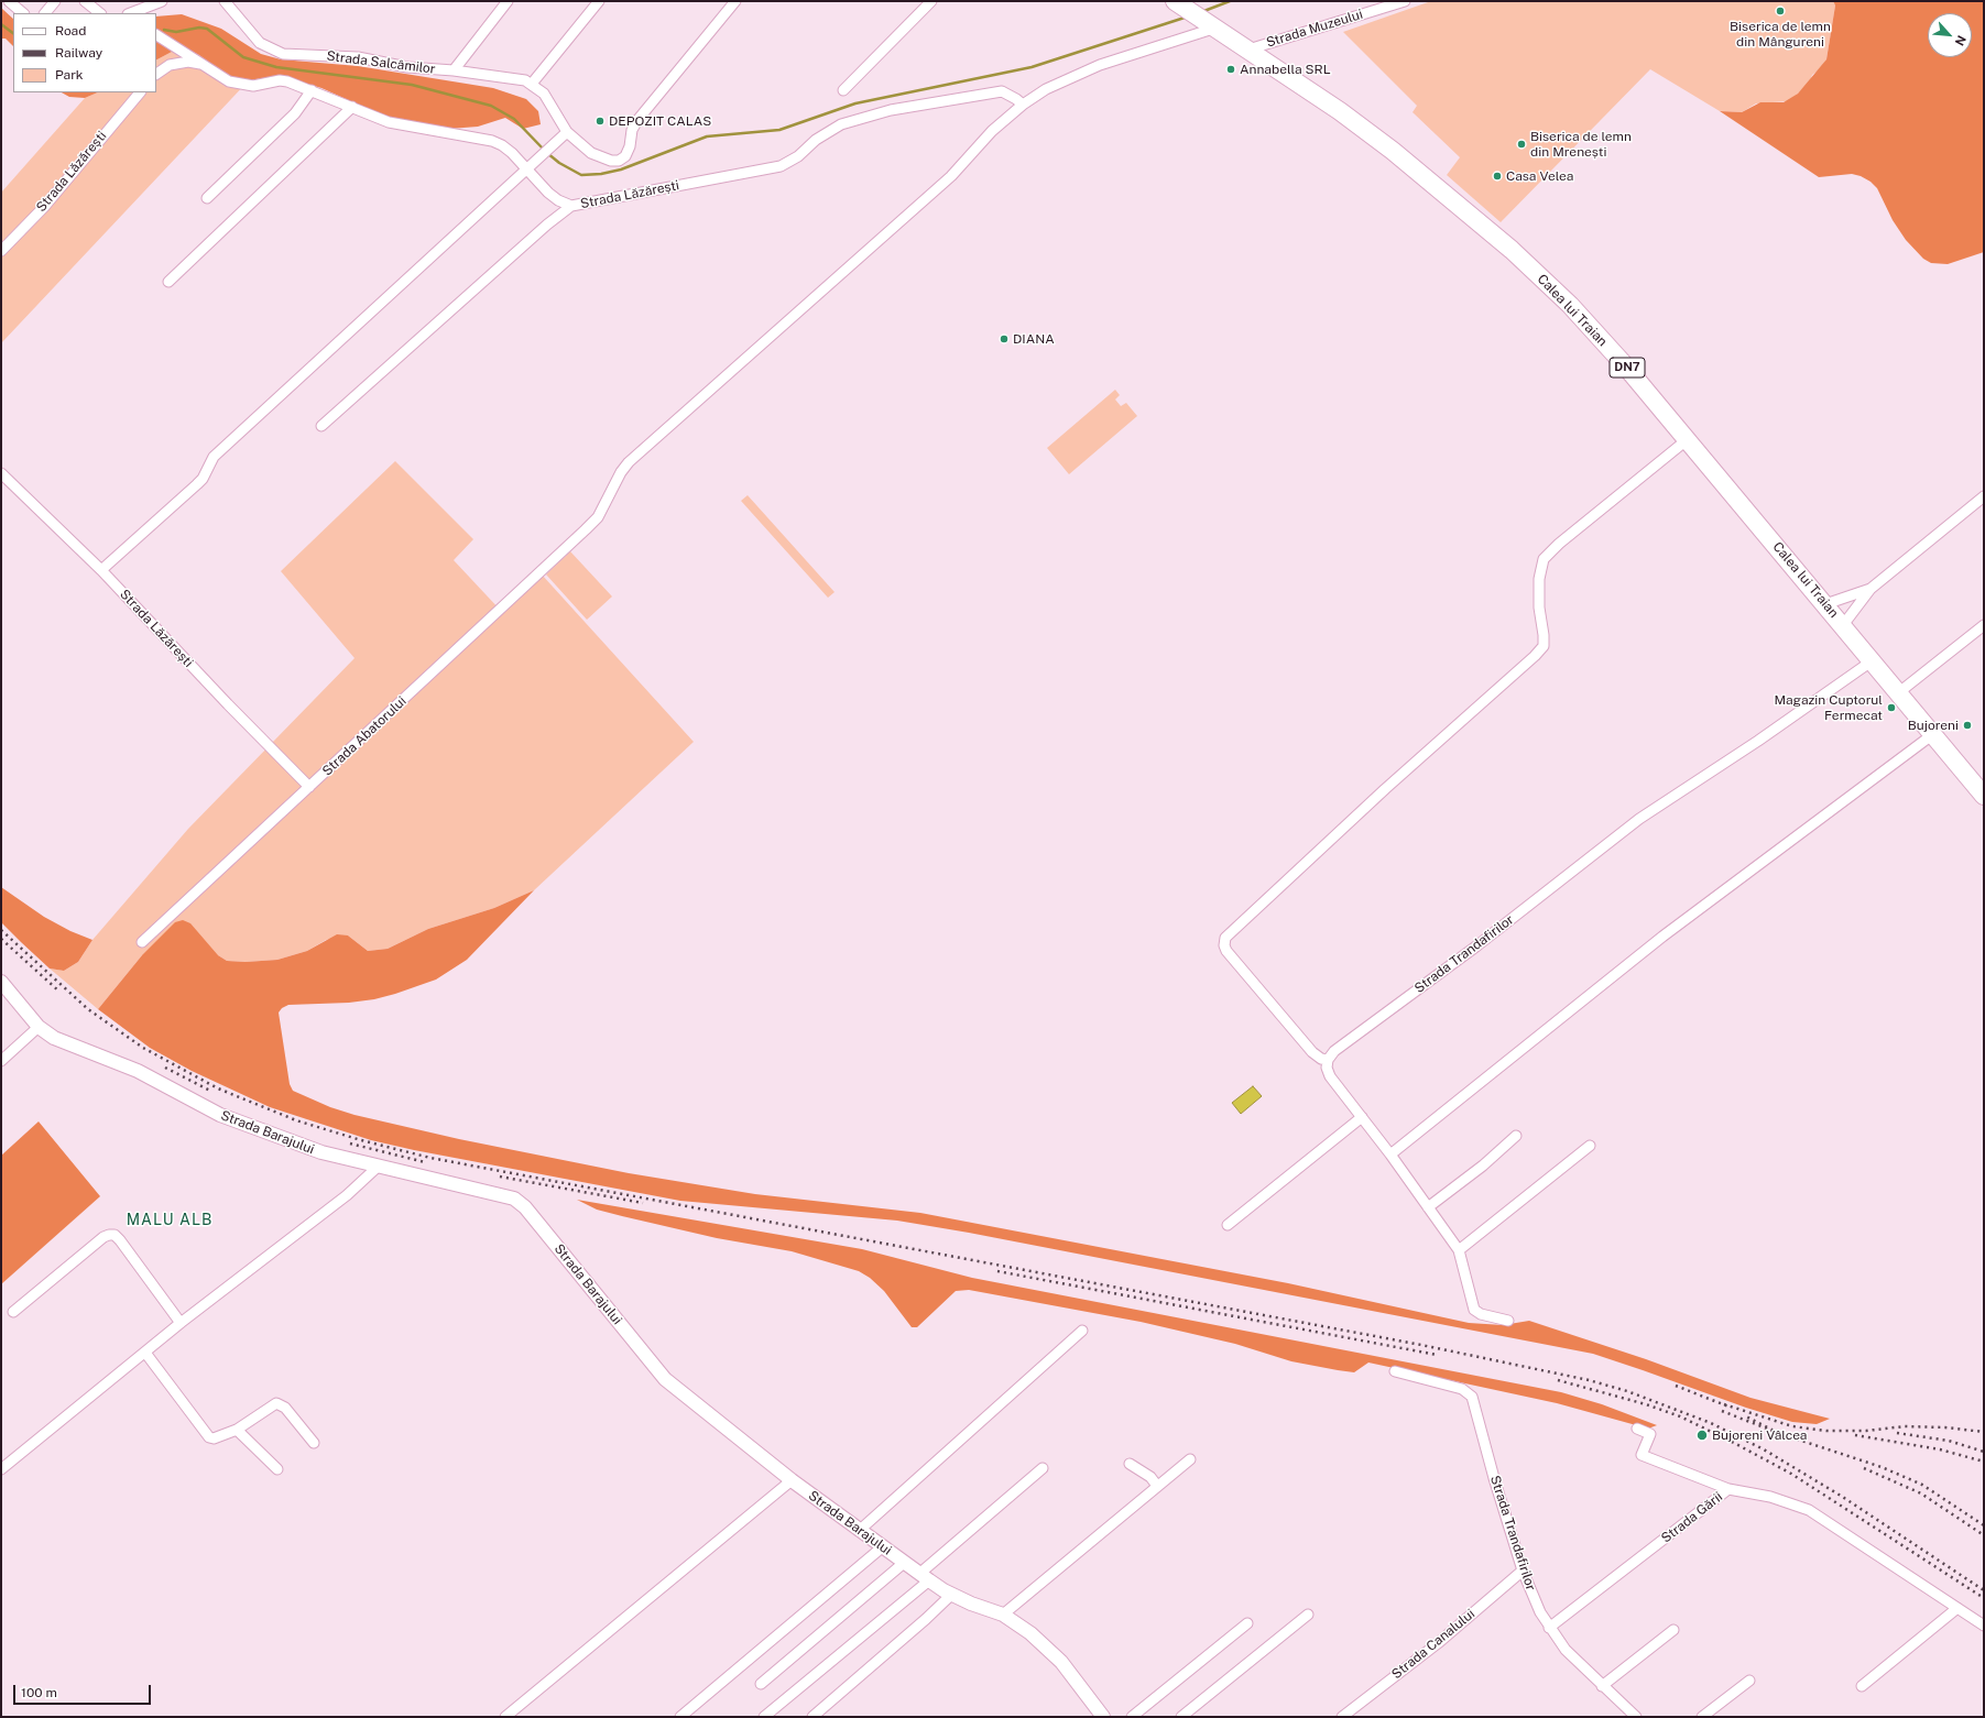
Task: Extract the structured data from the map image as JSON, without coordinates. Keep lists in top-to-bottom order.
{
  "streets": {
    "highway": ["Calea lui Traian", "DN7"],
    "street": [
      "Strada Muzeului",
      "Strada Salcâmilor",
      "Strada Lăzărești",
      "Strada Abatorului",
      "Strada Trandafirilor",
      "Strada Barajului",
      "Strada Gării",
      "Strada Canalului"
    ]
  },
  "crossings": [
    ["Strada Muzeului", "Calea lui Traian"],
    ["Strada Lăzărești", "Strada Abatorului"],
    ["Calea lui Traian", "Strada Abatorului"],
    ["Calea lui Traian", "Strada Trandafirilor"],
    ["Strada Trandafirilor", "Strada Gării"],
    ["Strada Trandafirilor", "Strada Canalului"]
  ],
  "districts": ["MALU ALB"],
  "places": [
    "Biserica de lemn din Mângureni",
    "Annabella SRL",
    "DEPOZIT CALAS",
    "Biserica de lemn din Mrenești",
    "Casa Velea",
    "DIANA",
    "Magazin Cuptorul Fermecat",
    "Bujoreni",
    "Bujoreni Vâlcea"
  ],
  "legend": ["Road", "Railway", "Park"],
  "scale_bar": "100 m",
  "north": "bottom right"
}
